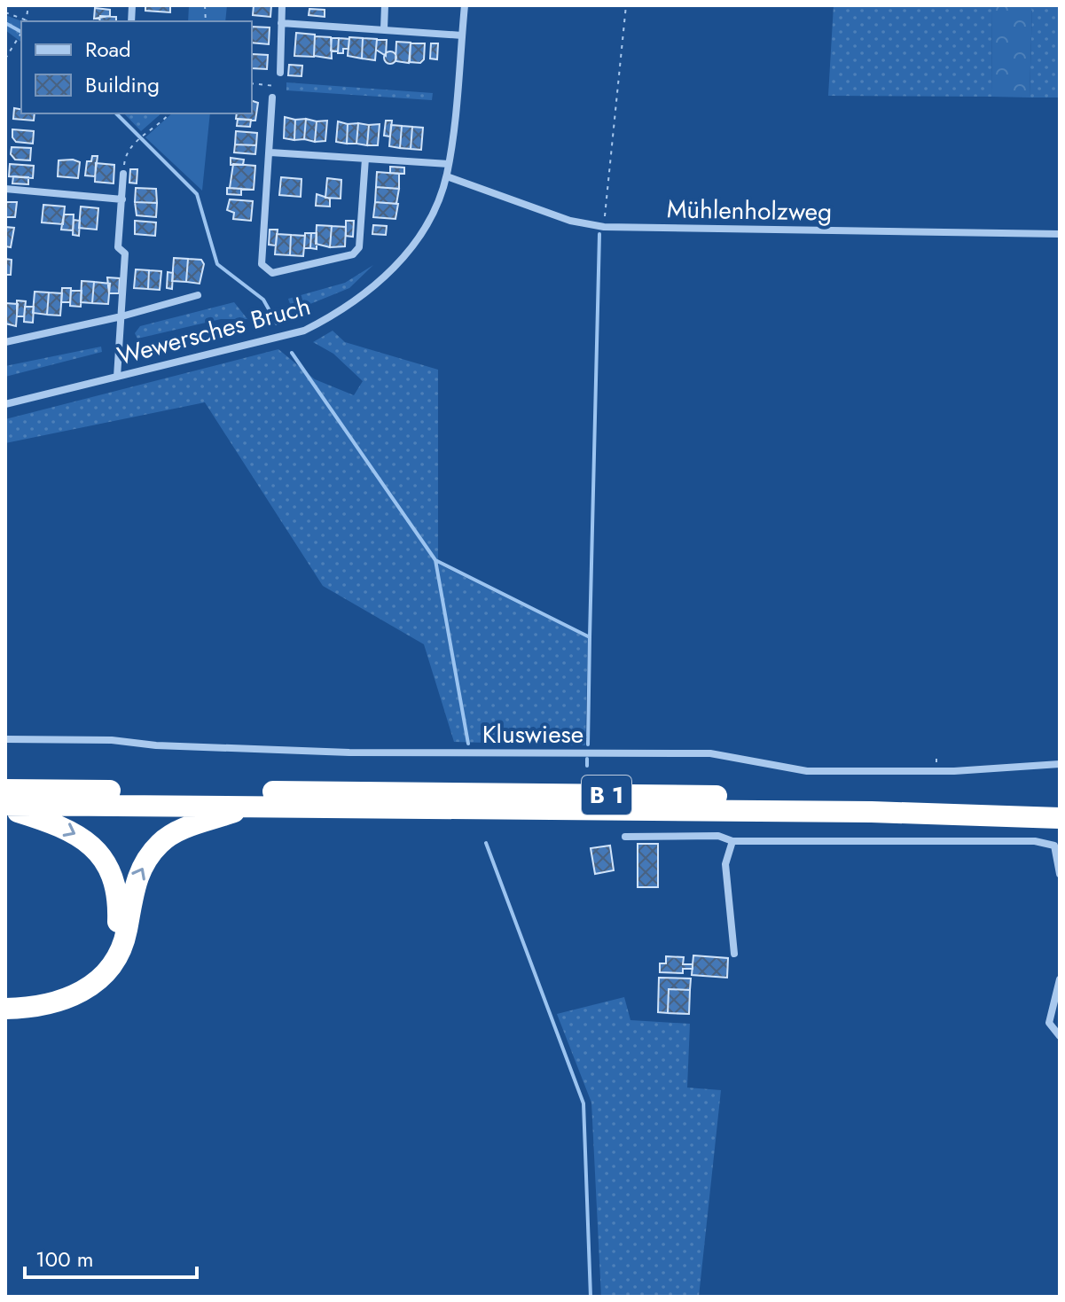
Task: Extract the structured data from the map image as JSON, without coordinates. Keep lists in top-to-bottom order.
{
  "streets": {
    "highway": ["B 1"],
    "street": ["Mühlenholzweg", "Wewersches Bruch", "Kluswiese"]
  },
  "crossings": [
    ["Mühlenholzweg", "Wewersches Bruch"]
  ],
  "legend": ["Road", "Building"],
  "scale_bar": "100 m"
}
